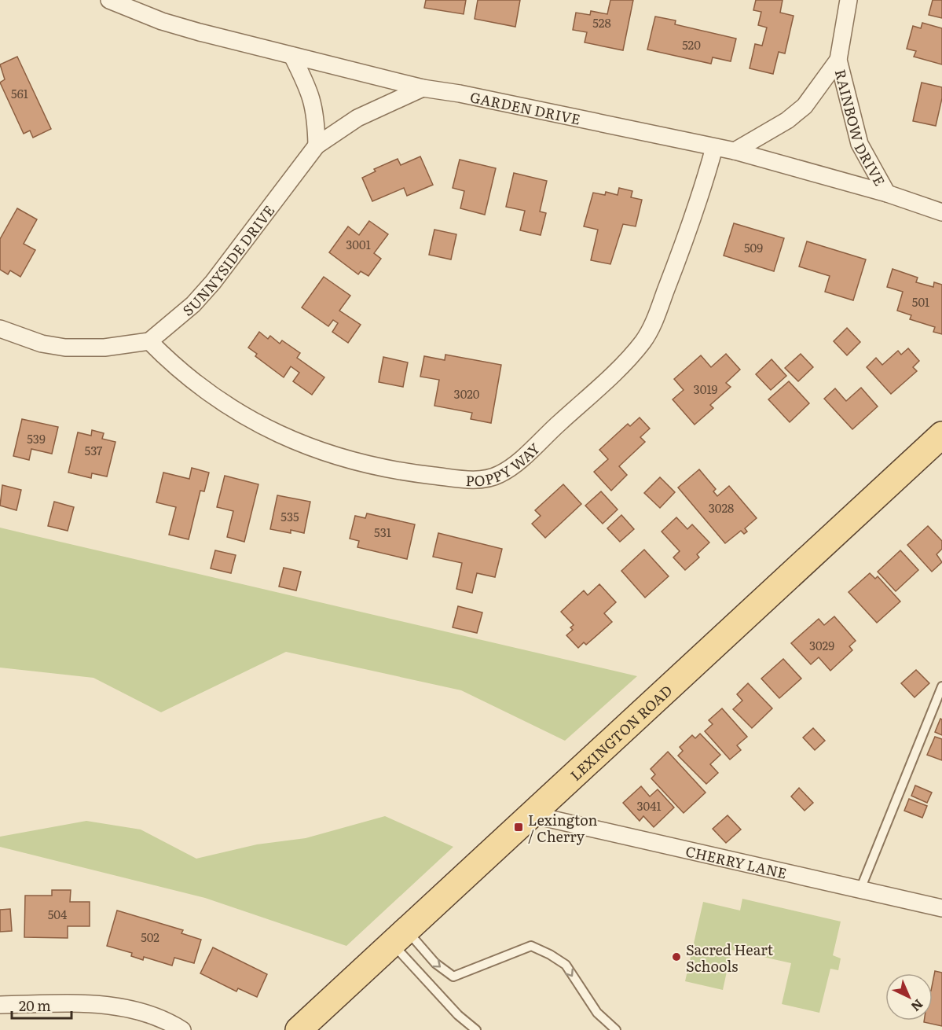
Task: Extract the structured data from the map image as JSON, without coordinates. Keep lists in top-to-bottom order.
{
  "streets": {
    "main road": ["LEXINGTON ROAD"],
    "street": [
      "GARDEN DRIVE",
      "RAINBOW DRIVE",
      "SUNNYSIDE DRIVE",
      "POPPY WAY",
      "CHERRY LANE"
    ]
  },
  "crossings": [
    ["GARDEN DRIVE", "RAINBOW DRIVE"],
    ["GARDEN DRIVE", "SUNNYSIDE DRIVE"],
    ["GARDEN DRIVE", "POPPY WAY"],
    ["SUNNYSIDE DRIVE", "POPPY WAY"],
    ["LEXINGTON ROAD", "CHERRY LANE"]
  ],
  "places": {
    "transit": ["Lexington / Cherry"],
    "other": ["Sacred Heart Schools"]
  },
  "house_numbers": [
    "528",
    "520",
    "561",
    "3001",
    "509",
    "501",
    "3019",
    "3020",
    "539",
    "537",
    "3028",
    "535",
    "531",
    "3029",
    "3041",
    "504",
    "502"
  ],
  "scale_bar": "20 m",
  "north": "bottom right"
}
